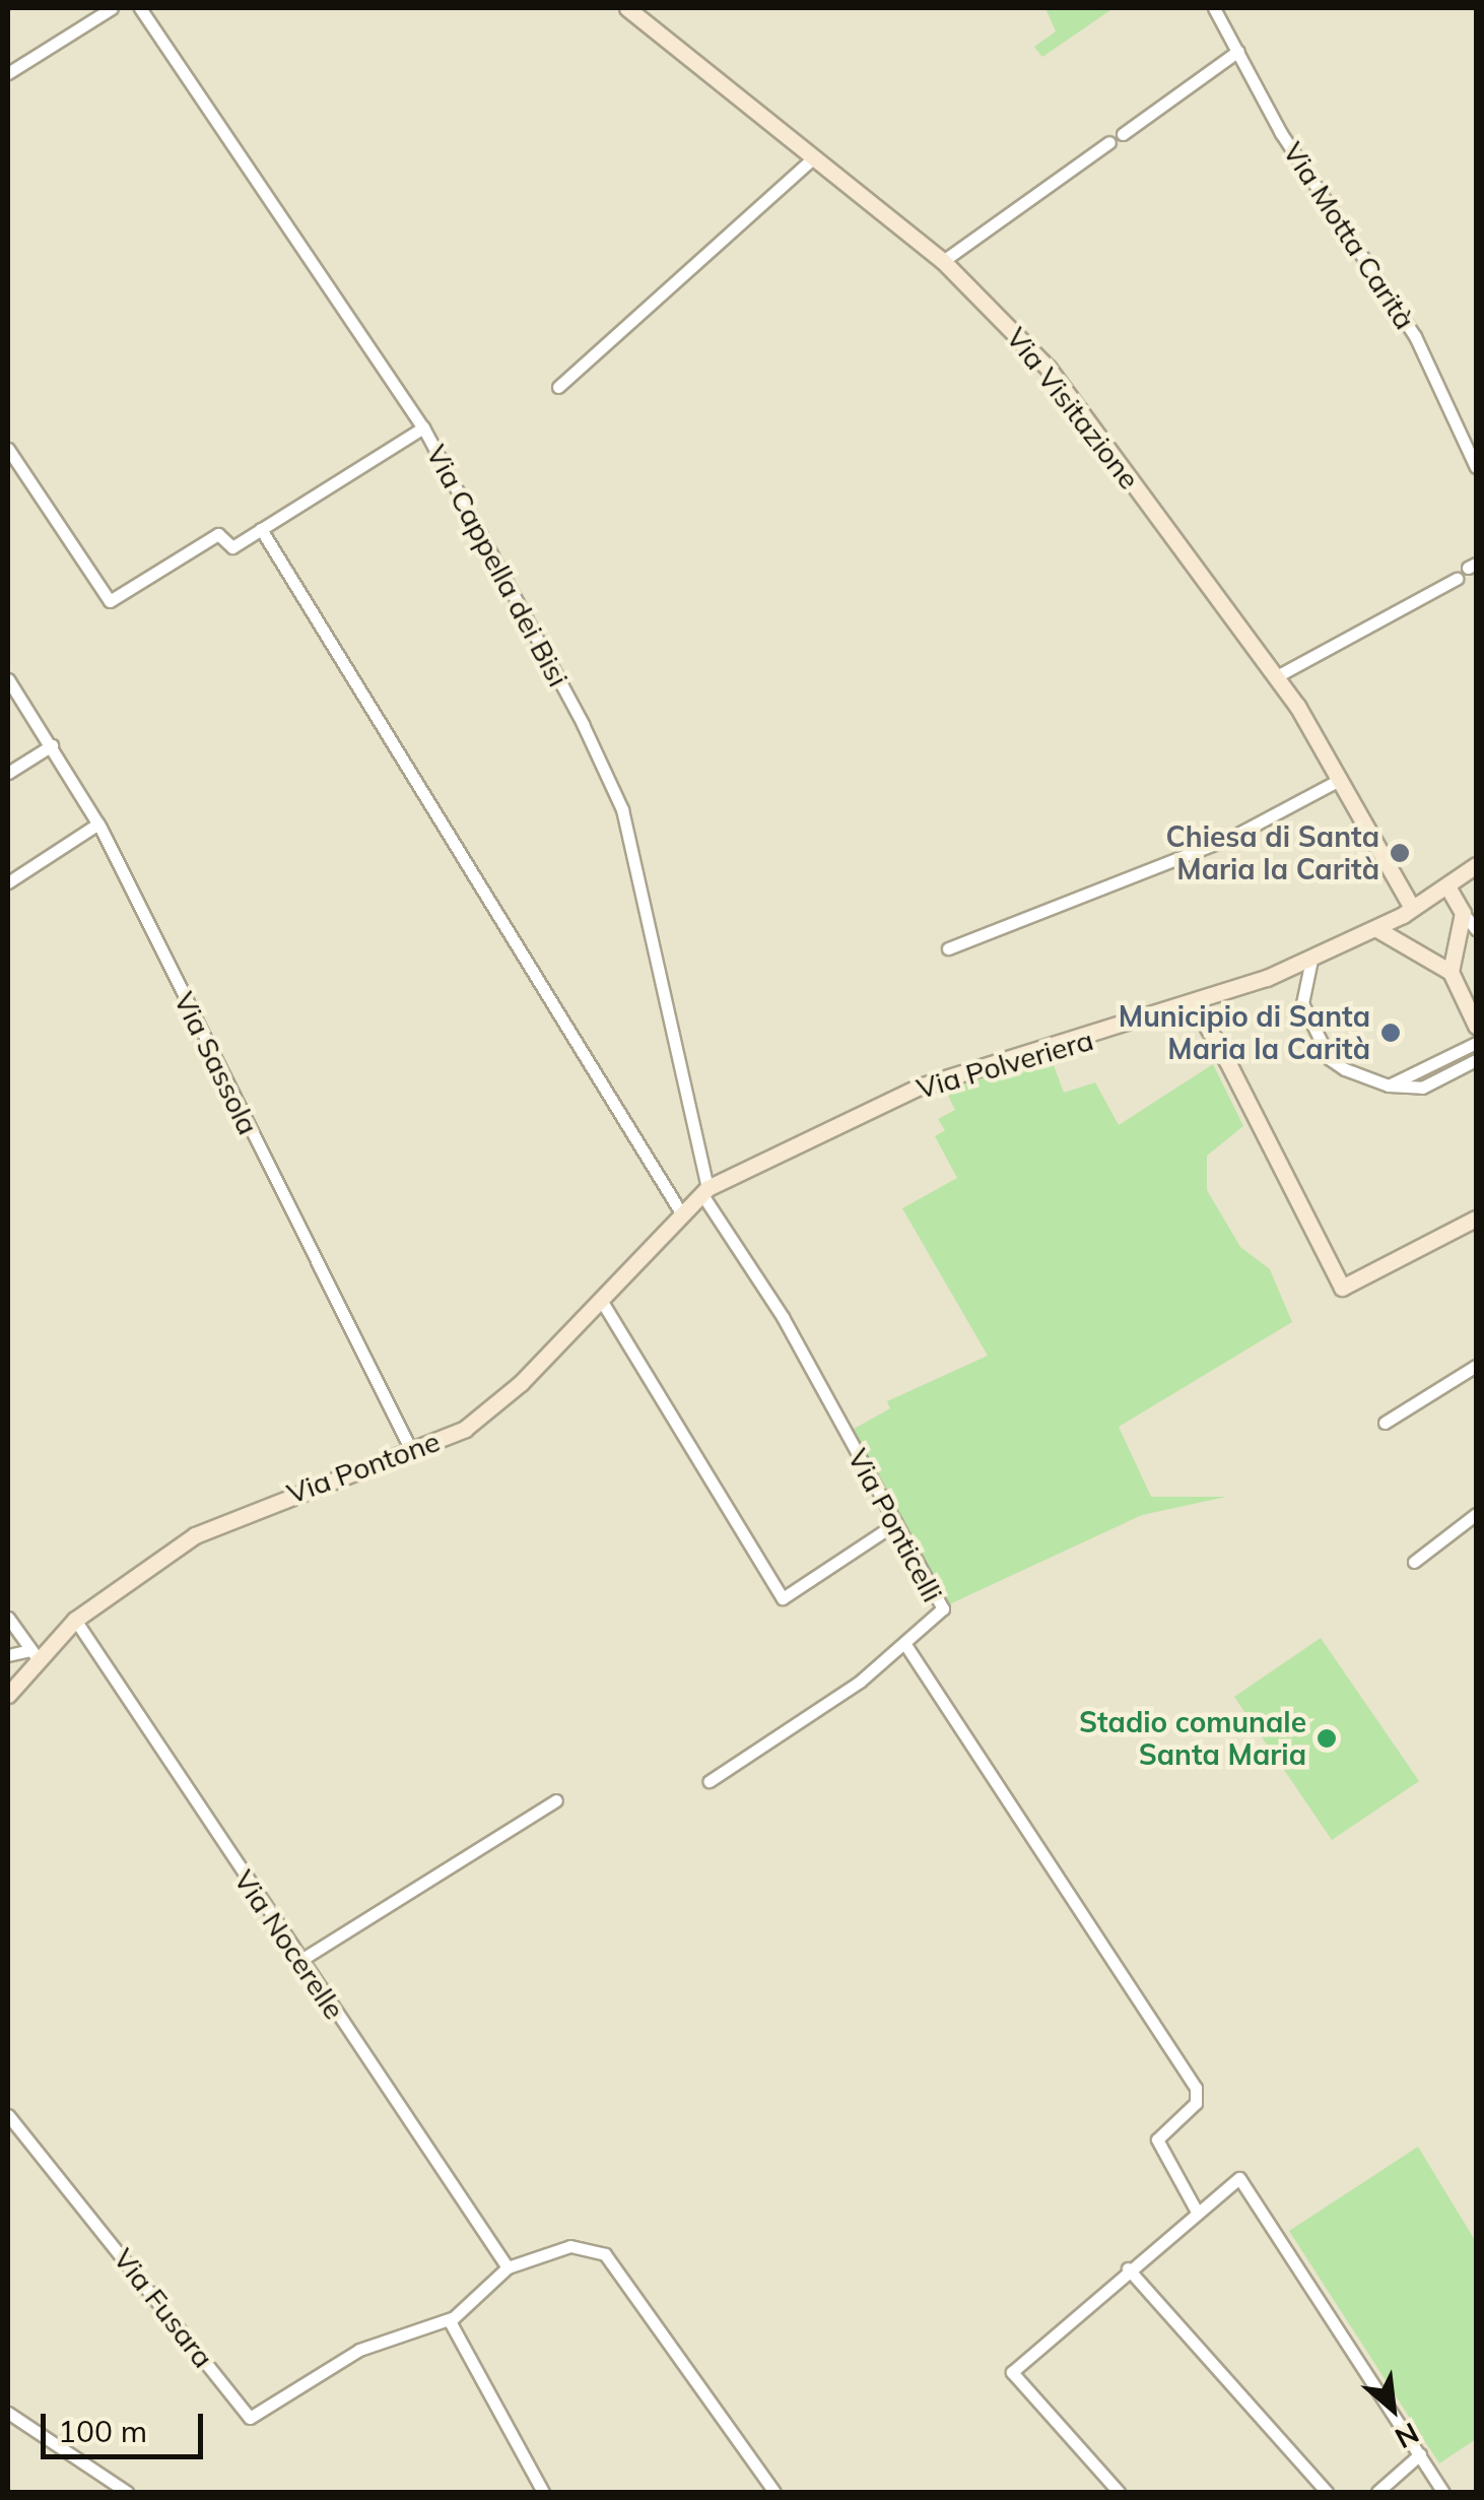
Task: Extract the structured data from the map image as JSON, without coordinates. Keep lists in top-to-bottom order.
{
  "streets": {
    "street": [
      "Via Motta Carità",
      "Via Visitazione",
      "Via Cappella dei Bisi",
      "Via Sassola",
      "Via Polveriera",
      "Via Pontone",
      "Via Ponticelli",
      "Via Nocerelle",
      "Via Fusara"
    ]
  },
  "crossings": [
    ["Via Visitazione", "Via Polveriera"],
    ["Via Cappella dei Bisi", "Via Polveriera"],
    ["Via Cappella dei Bisi", "Via Pontone"],
    ["Via Cappella dei Bisi", "Via Ponticelli"],
    ["Via Sassola", "Via Pontone"],
    ["Via Polveriera", "Via Pontone"],
    ["Via Polveriera", "Via Ponticelli"],
    ["Via Pontone", "Via Ponticelli"],
    ["Via Pontone", "Via Nocerelle"]
  ],
  "places": ["Chiesa di Santa Maria la Carità", "Municipio di Santa Maria la Carità", "Stadio comunale Santa Maria"],
  "scale_bar": "100 m",
  "north": "bottom right"
}
